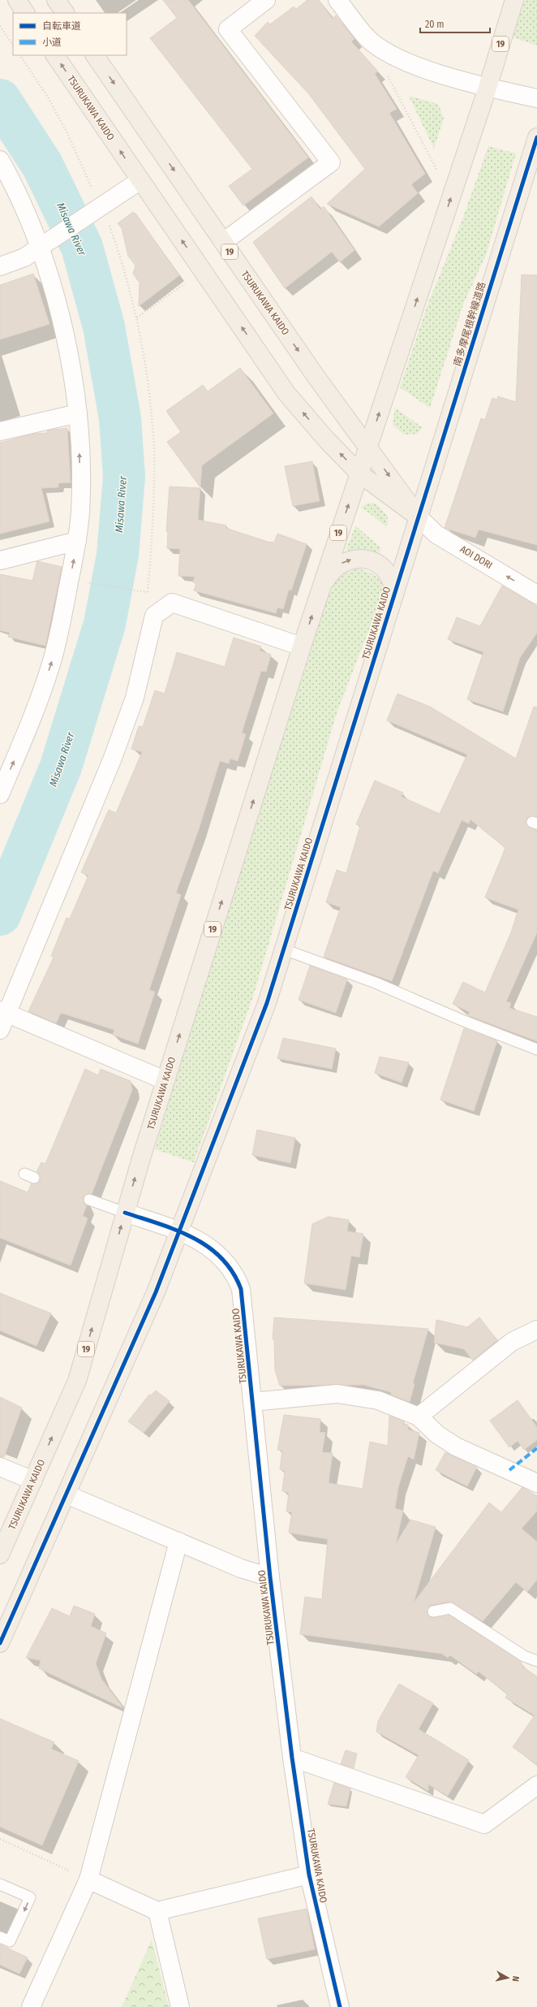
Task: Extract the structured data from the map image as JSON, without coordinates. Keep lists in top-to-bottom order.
{
  "streets": {
    "main road": ["19", "TSURUKAWA KAIDO", "南多摩尾根幹線道路"],
    "street": ["AOI DORI"]
  },
  "crossings": [
    ["19", "TSURUKAWA KAIDO"],
    ["TSURUKAWA KAIDO", "南多摩尾根幹線道路"],
    ["TSURUKAWA KAIDO", "AOI DORI"],
    ["南多摩尾根幹線道路", "AOI DORI"]
  ],
  "one_way": ["AOI DORI"],
  "water": ["Misawa River"],
  "legend": ["自転車道", "小道"],
  "scale_bar": "20 m",
  "north": "right"
}
